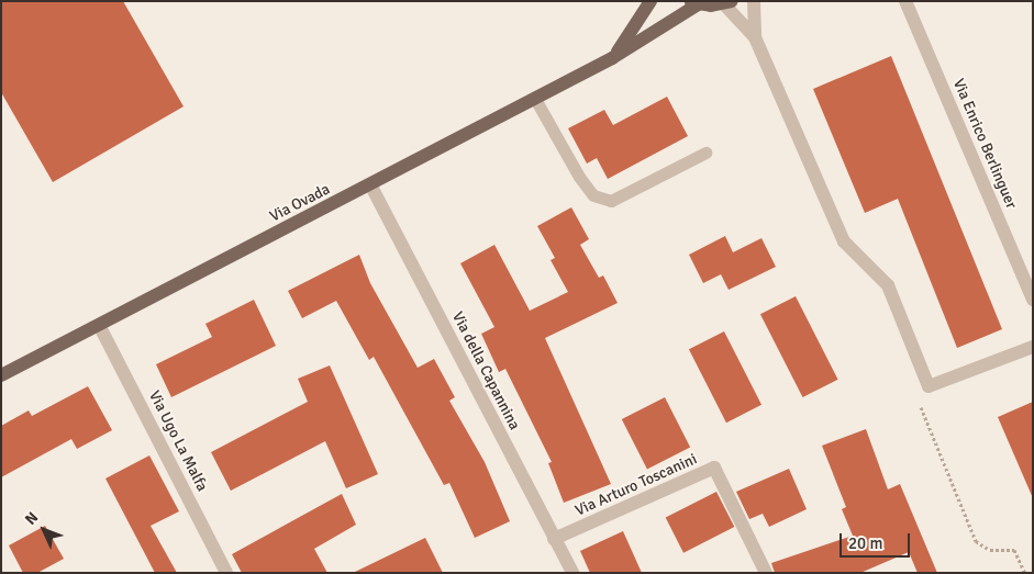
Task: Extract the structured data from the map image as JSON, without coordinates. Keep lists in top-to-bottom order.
{
  "streets": {
    "main road": ["Via Ovada"],
    "street": [
      "Via Enrico Berlinguer",
      "Via della Capannina",
      "Via Ugo La Malfa",
      "Via Arturo Toscanini"
    ]
  },
  "crossings": [
    ["Via Ovada", "Via della Capannina"],
    ["Via Ovada", "Via Ugo La Malfa"],
    ["Via della Capannina", "Via Arturo Toscanini"]
  ],
  "scale_bar": "20 m",
  "north": "top left"
}
